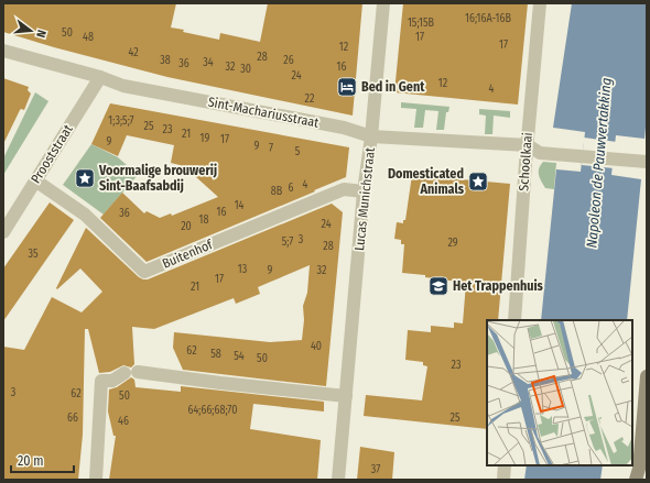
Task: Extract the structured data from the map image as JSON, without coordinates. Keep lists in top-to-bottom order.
{
  "streets": {
    "street": [
      "Sint-Machariusstraat",
      "Prooststraat",
      "Schoolkaai",
      "Lucas Munichstraat",
      "Buitenhof"
    ]
  },
  "crossings": [
    ["Sint-Machariusstraat", "Prooststraat"],
    ["Sint-Machariusstraat", "Schoolkaai"],
    ["Sint-Machariusstraat", "Lucas Munichstraat"],
    ["Prooststraat", "Buitenhof"],
    ["Lucas Munichstraat", "Buitenhof"]
  ],
  "water": ["Napoleon de Pauwvertakking"],
  "places": {
    "hotel": ["Bed in Gent"],
    "place": ["Voormalige brouwerij Sint-Baafsabdij", "Domesticated Animals"],
    "school or university": ["Het Trappenhuis"]
  },
  "house_numbers": [
    "16;16A-16B",
    "15;15B",
    "50",
    "48",
    "17",
    "17",
    "12",
    "42",
    "28",
    "38",
    "26",
    "34",
    "36",
    "32",
    "16",
    "30",
    "24",
    "12",
    "4",
    "22",
    "1;3;5;7",
    "25",
    "23",
    "21",
    "19",
    "17",
    "9",
    "9",
    "7",
    "5",
    "4",
    "6",
    "8B",
    "14",
    "16",
    "36",
    "18",
    "24",
    "20",
    "3",
    "5;7",
    "29",
    "28",
    "35",
    "13",
    "9",
    "32",
    "17",
    "21",
    "40",
    "62",
    "58",
    "54",
    "50",
    "23",
    "3",
    "62",
    "50",
    "64;66;68;70",
    "66",
    "25",
    "46",
    "37"
  ],
  "scale_bar": "20 m",
  "north": "right"
}
